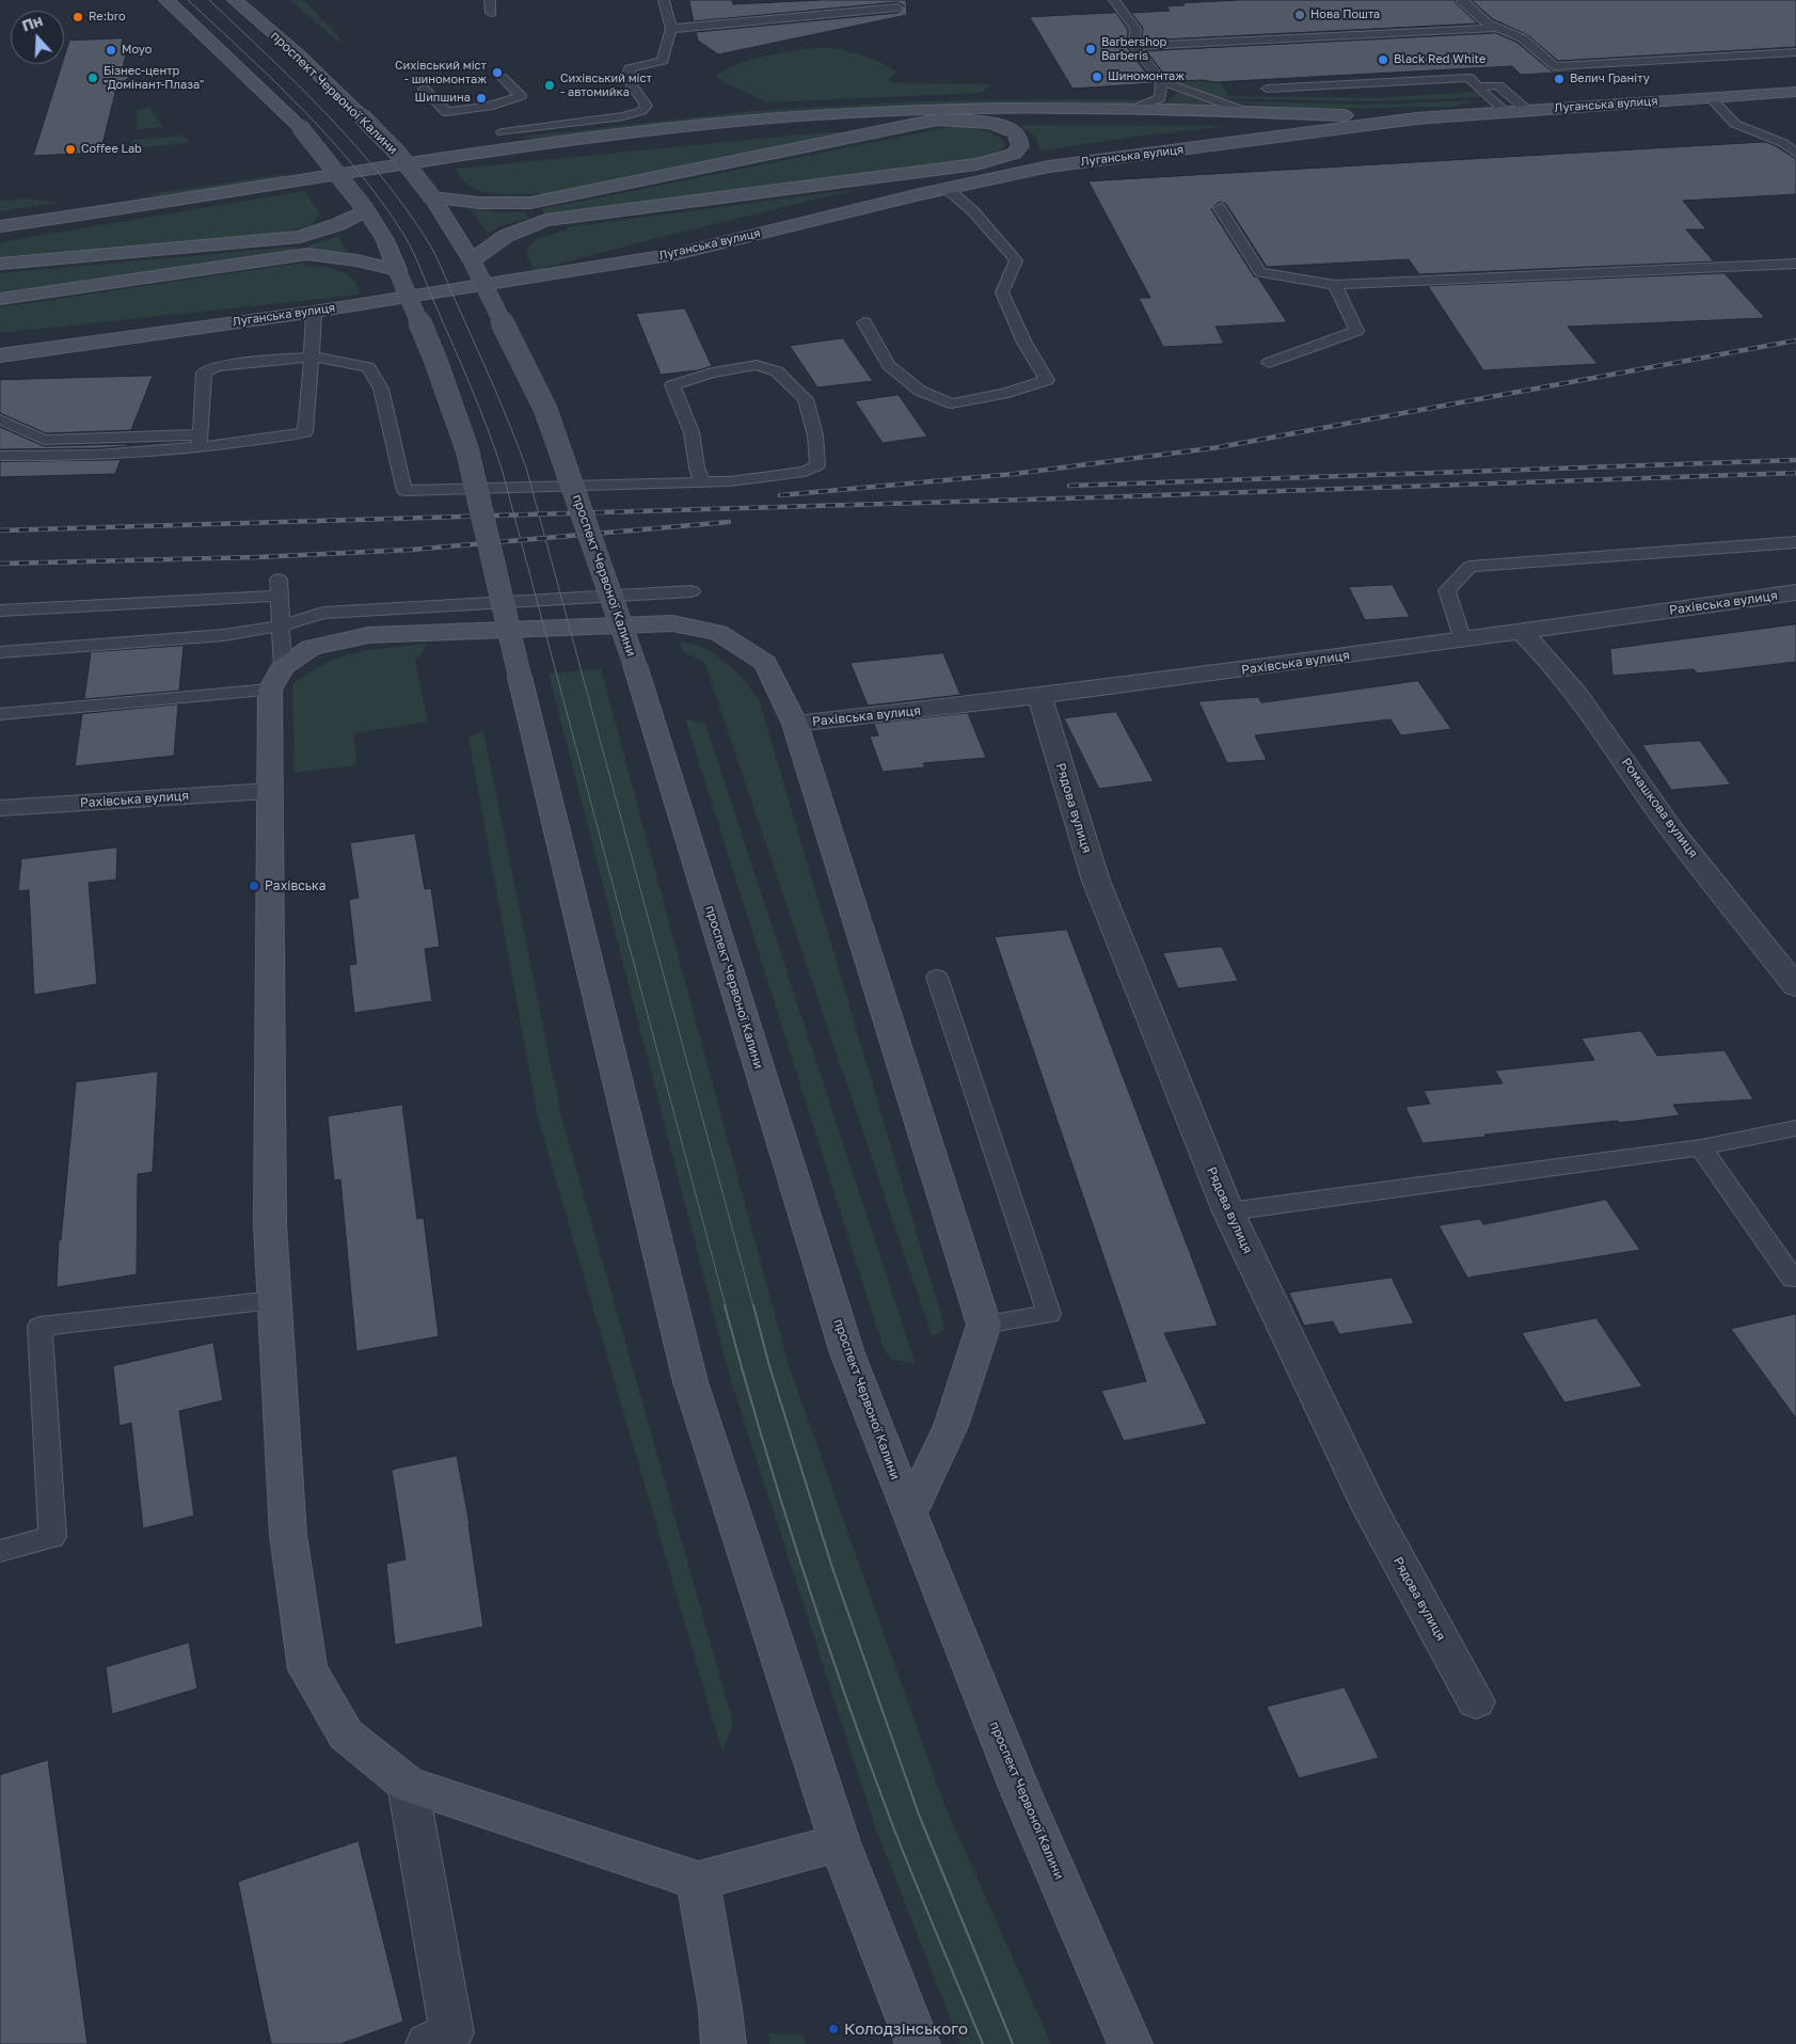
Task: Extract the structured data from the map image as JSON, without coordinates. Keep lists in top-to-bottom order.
{
  "streets": {
    "main road": ["проспект Червоної Калини", "Луганська вулиця"],
    "street": ["Рахівська вулиця", "Рядова вулиця", "Ромашкова вулиця"]
  },
  "crossings": [
    ["Рахівська вулиця", "Рядова вулиця"],
    ["Рахівська вулиця", "Ромашкова вулиця"]
  ],
  "places": [
    "Нова Пошта",
    "Re:bro",
    "Barbershop Barberis",
    "Moyo",
    "Black Red White",
    "Сихівський міст - шиномонтаж",
    "Шиномонтаж",
    "Бізнес-центр \"Домінант-Плаза\"",
    "Велич Граніту",
    "Сихівський міст - автомийка",
    "Шипшина",
    "Coffee Lab",
    "Рахівська",
    "Колодзінського"
  ],
  "north": "top"
}
